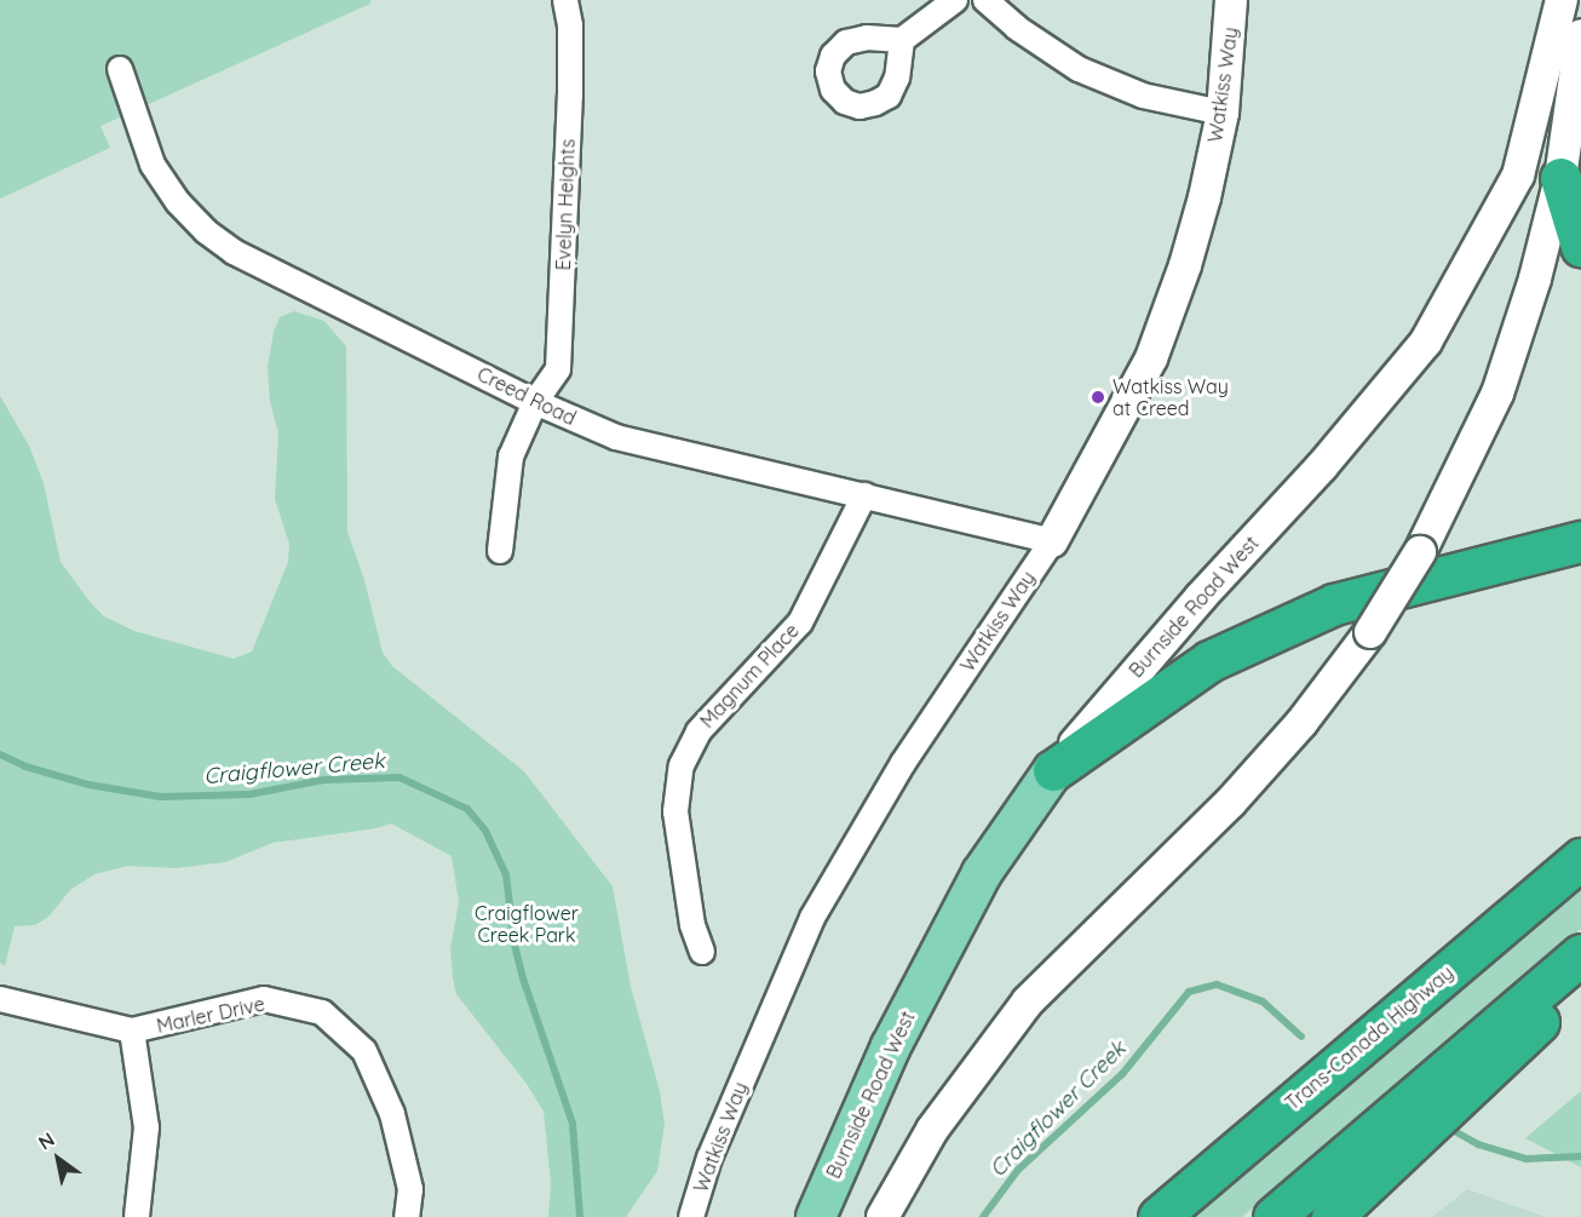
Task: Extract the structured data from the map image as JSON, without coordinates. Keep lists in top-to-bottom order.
{
  "streets": {
    "highway": ["Trans-Canada Highway"],
    "main road": ["Burnside Road West"],
    "street": [
      "Watkiss Way",
      "Evelyn Heights",
      "Creed Road",
      "Magnum Place",
      "Marler Drive"
    ]
  },
  "crossings": [
    ["Watkiss Way", "Creed Road"],
    ["Evelyn Heights", "Creed Road"],
    ["Creed Road", "Magnum Place"]
  ],
  "water": ["Craigflower Creek"],
  "parks": ["Craigflower Creek Park"],
  "places": ["Watkiss Way at Creed"],
  "north": "top left"
}
